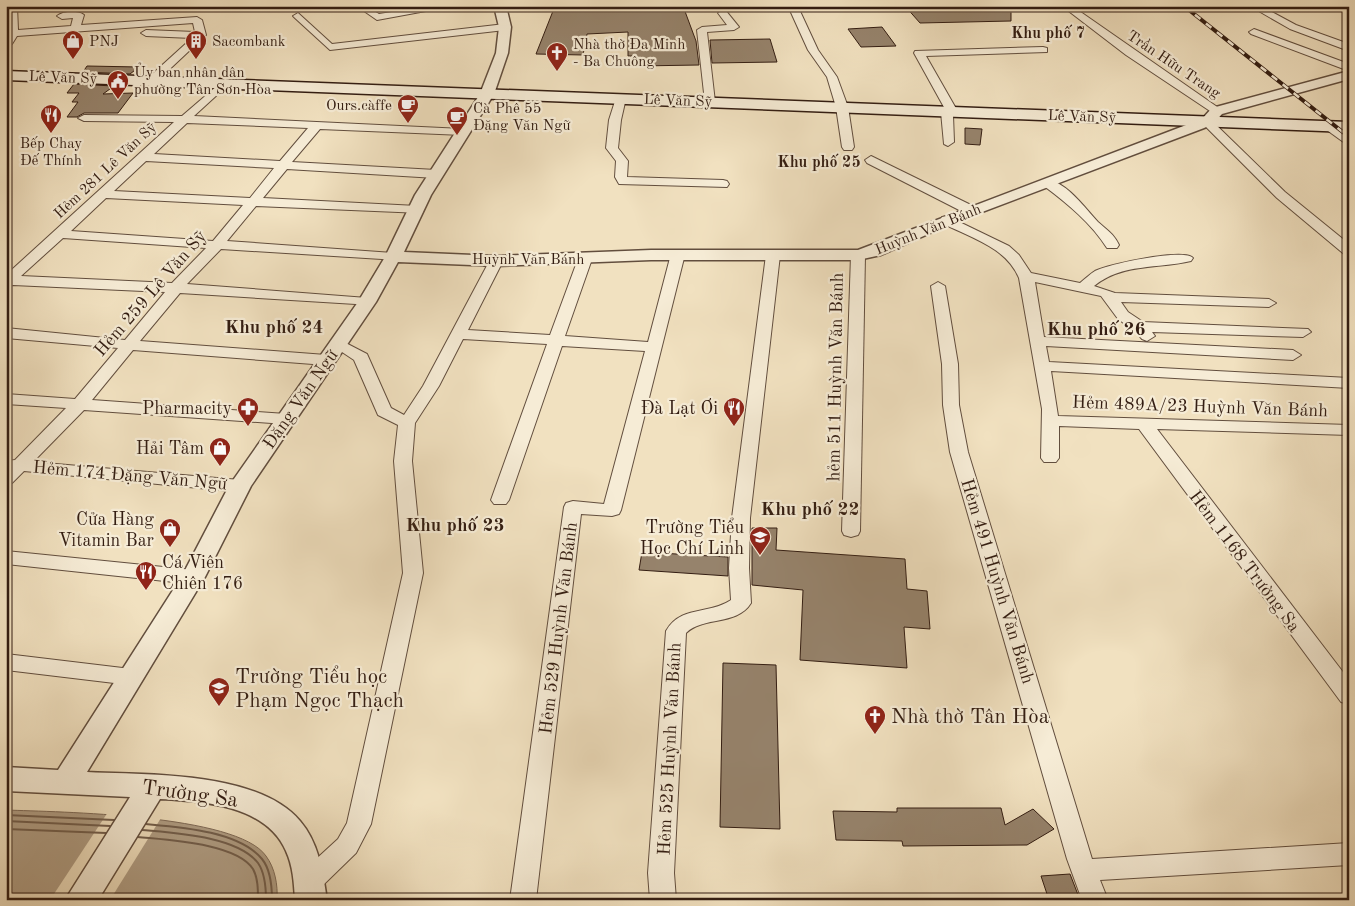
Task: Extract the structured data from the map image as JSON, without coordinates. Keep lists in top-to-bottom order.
{
  "streets": {
    "main road": ["Lê Văn Sỹ"],
    "street": [
      "Trần Hữu Trang",
      "Hẻm 281 Lê Văn Sỹ",
      "Huỳnh Văn Bánh",
      "Hẻm 259 Lê Văn Sỹ",
      "hẻm 511 Huỳnh Văn Bánh",
      "Đặng Văn Ngữ",
      "Hẻm 489A/23 Huỳnh Văn Bánh",
      "Hẻm 174 Đặng Văn Ngữ",
      "Hẻm 1168 Trường Sa",
      "Hẻm 491 Huỳnh Văn Bánh",
      "Hẻm 529 Huỳnh Văn Bánh",
      "Hẻm 525 Huỳnh Văn Bánh",
      "Trường Sa"
    ]
  },
  "crossings": [
    ["Trần Hữu Trang", "Lê Văn Sỹ"],
    ["Trần Hữu Trang", "Huỳnh Văn Bánh"],
    ["Lê Văn Sỹ", "Hẻm 281 Lê Văn Sỹ"],
    ["Lê Văn Sỹ", "Huỳnh Văn Bánh"],
    ["Lê Văn Sỹ", "Đặng Văn Ngữ"],
    ["Huỳnh Văn Bánh", "hẻm 511 Huỳnh Văn Bánh"],
    ["Huỳnh Văn Bánh", "Đặng Văn Ngữ"],
    ["Huỳnh Văn Bánh", "Hẻm 529 Huỳnh Văn Bánh"],
    ["Huỳnh Văn Bánh", "Hẻm 525 Huỳnh Văn Bánh"],
    ["Hẻm 259 Lê Văn Sỹ", "Hẻm 174 Đặng Văn Ngữ"],
    ["Đặng Văn Ngữ", "Hẻm 174 Đặng Văn Ngữ"],
    ["Đặng Văn Ngữ", "Trường Sa"],
    ["Hẻm 489A/23 Huỳnh Văn Bánh", "Hẻm 1168 Trường Sa"]
  ],
  "districts": [
    "Khu phố 7",
    "Khu phố 25",
    "Khu phố 24",
    "Khu phố 26",
    "Khu phố 22",
    "Khu phố 23"
  ],
  "places": {
    "shop": ["PNJ", "Hải Tâm", "Cửa Hàng Vitamin Bar"],
    "building": ["Sacombank"],
    "church": ["Nhà thờ Đa Minh - Ba Chuông", "Nhà thờ Tân Hòa"],
    "public building": ["Ủy ban nhân dân phường Tân Sơn Hòa"],
    "cafe": ["Ours.càffe", "Cà Phê 55 Đặng Văn Ngữ"],
    "restaurant": ["Bếp Chay Đế Thính", "Đà Lạt Ơi", "Cá Viên Chiên 176"],
    "pharmacy": ["Pharmacity"],
    "school or university": ["Trường Tiểu Học Chí Linh", "Trường Tiểu học Phạm Ngọc Thạch"]
  }
}
